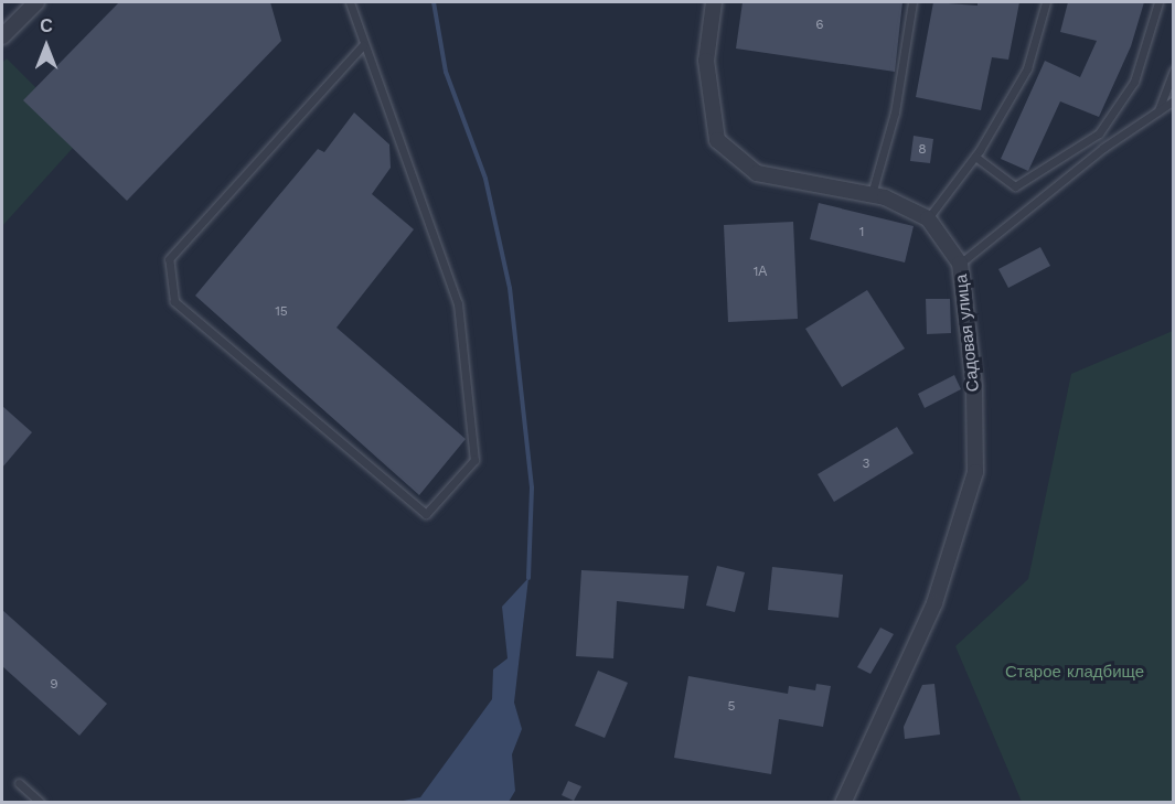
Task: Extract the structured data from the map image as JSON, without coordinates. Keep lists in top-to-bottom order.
{
  "streets": {
    "street": ["Садовая улица"]
  },
  "parks": ["Старое кладбище"],
  "house_numbers": [
    "6",
    "8",
    "1",
    "1А",
    "15",
    "3",
    "9",
    "5"
  ],
  "north": "top"
}
